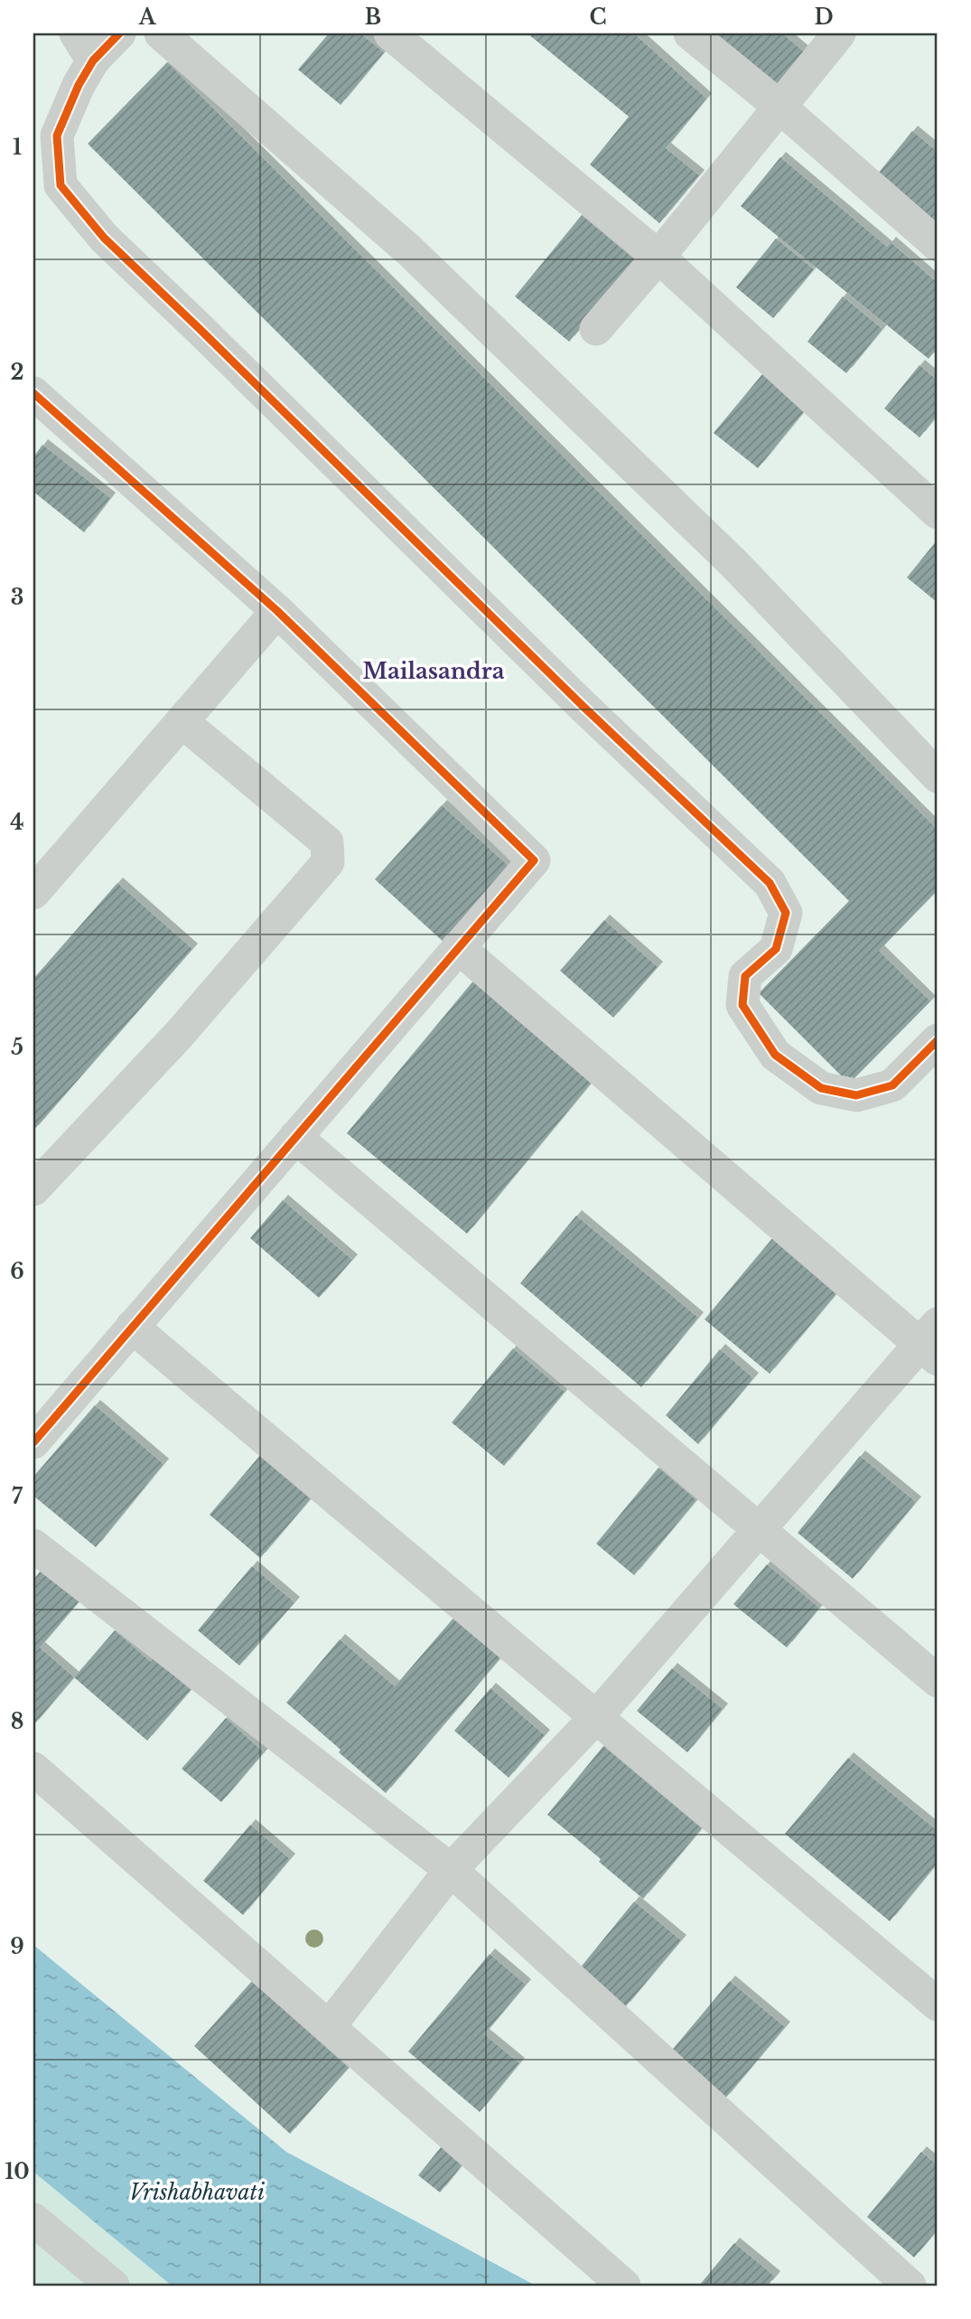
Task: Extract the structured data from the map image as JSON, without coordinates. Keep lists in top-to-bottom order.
{
  "districts": ["Mailasandra"],
  "water": ["Vrishabhavati"],
  "grid": {
    "columns": [
      "A",
      "B",
      "C",
      "D"
    ],
    "rows": [
      "1",
      "2",
      "3",
      "4",
      "5",
      "6",
      "7",
      "8",
      "9",
      "10"
    ]
  }
}
